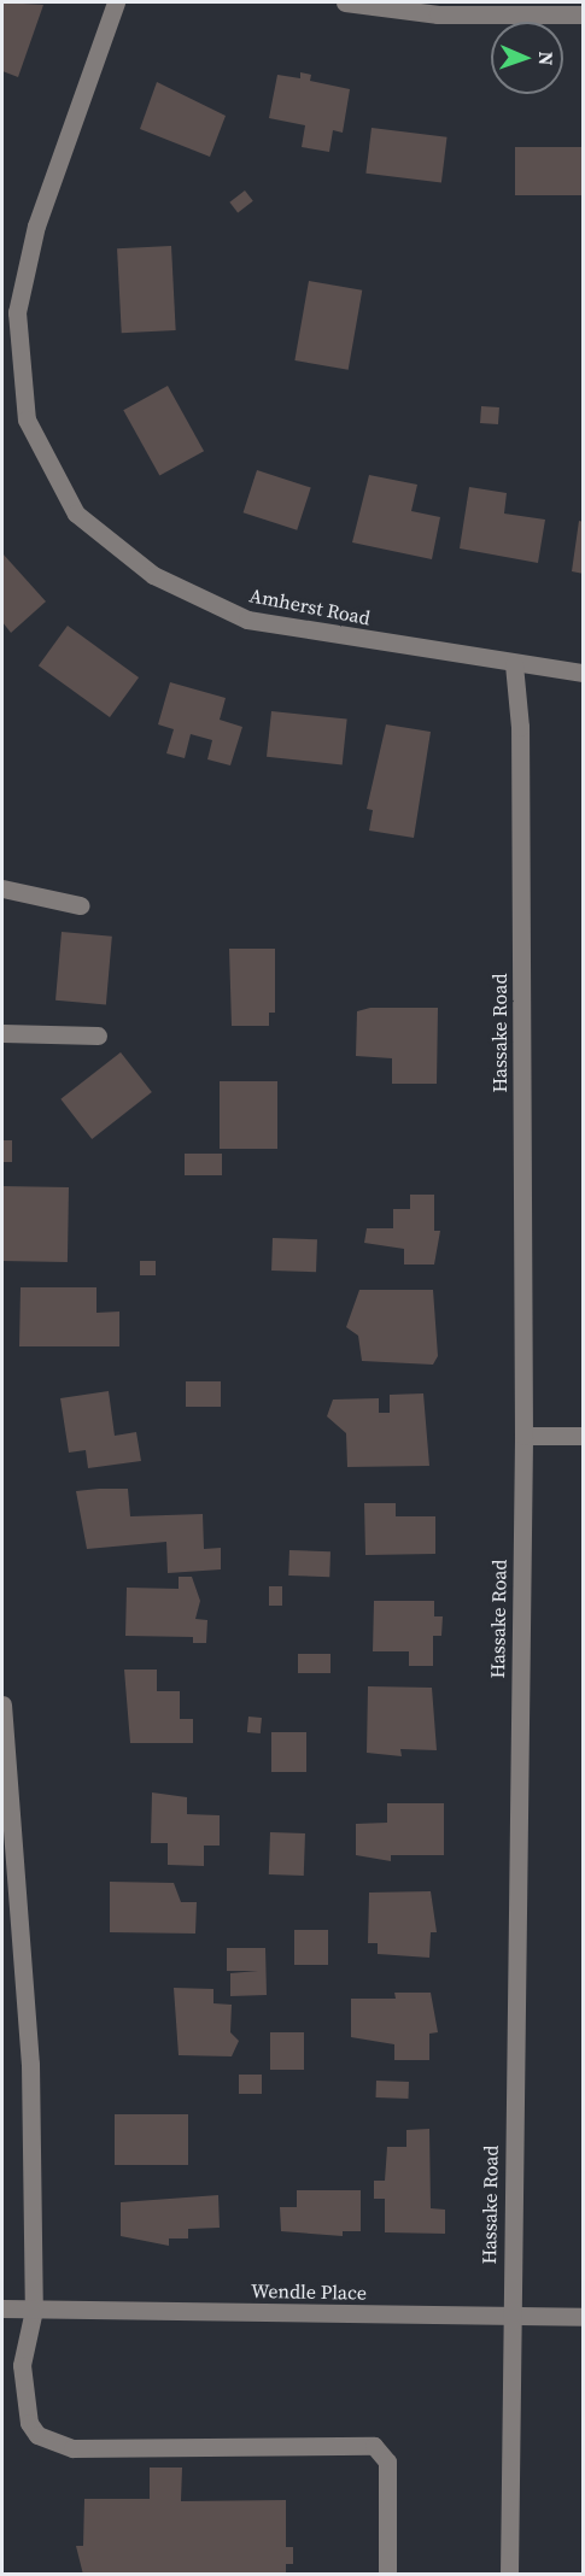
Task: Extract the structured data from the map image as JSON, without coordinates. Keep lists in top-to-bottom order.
{
  "streets": {
    "street": ["Amherst Road", "Hassake Road", "Wendle Place"]
  },
  "crossings": [
    ["Amherst Road", "Hassake Road"],
    ["Hassake Road", "Wendle Place"]
  ],
  "north": "right"
}
